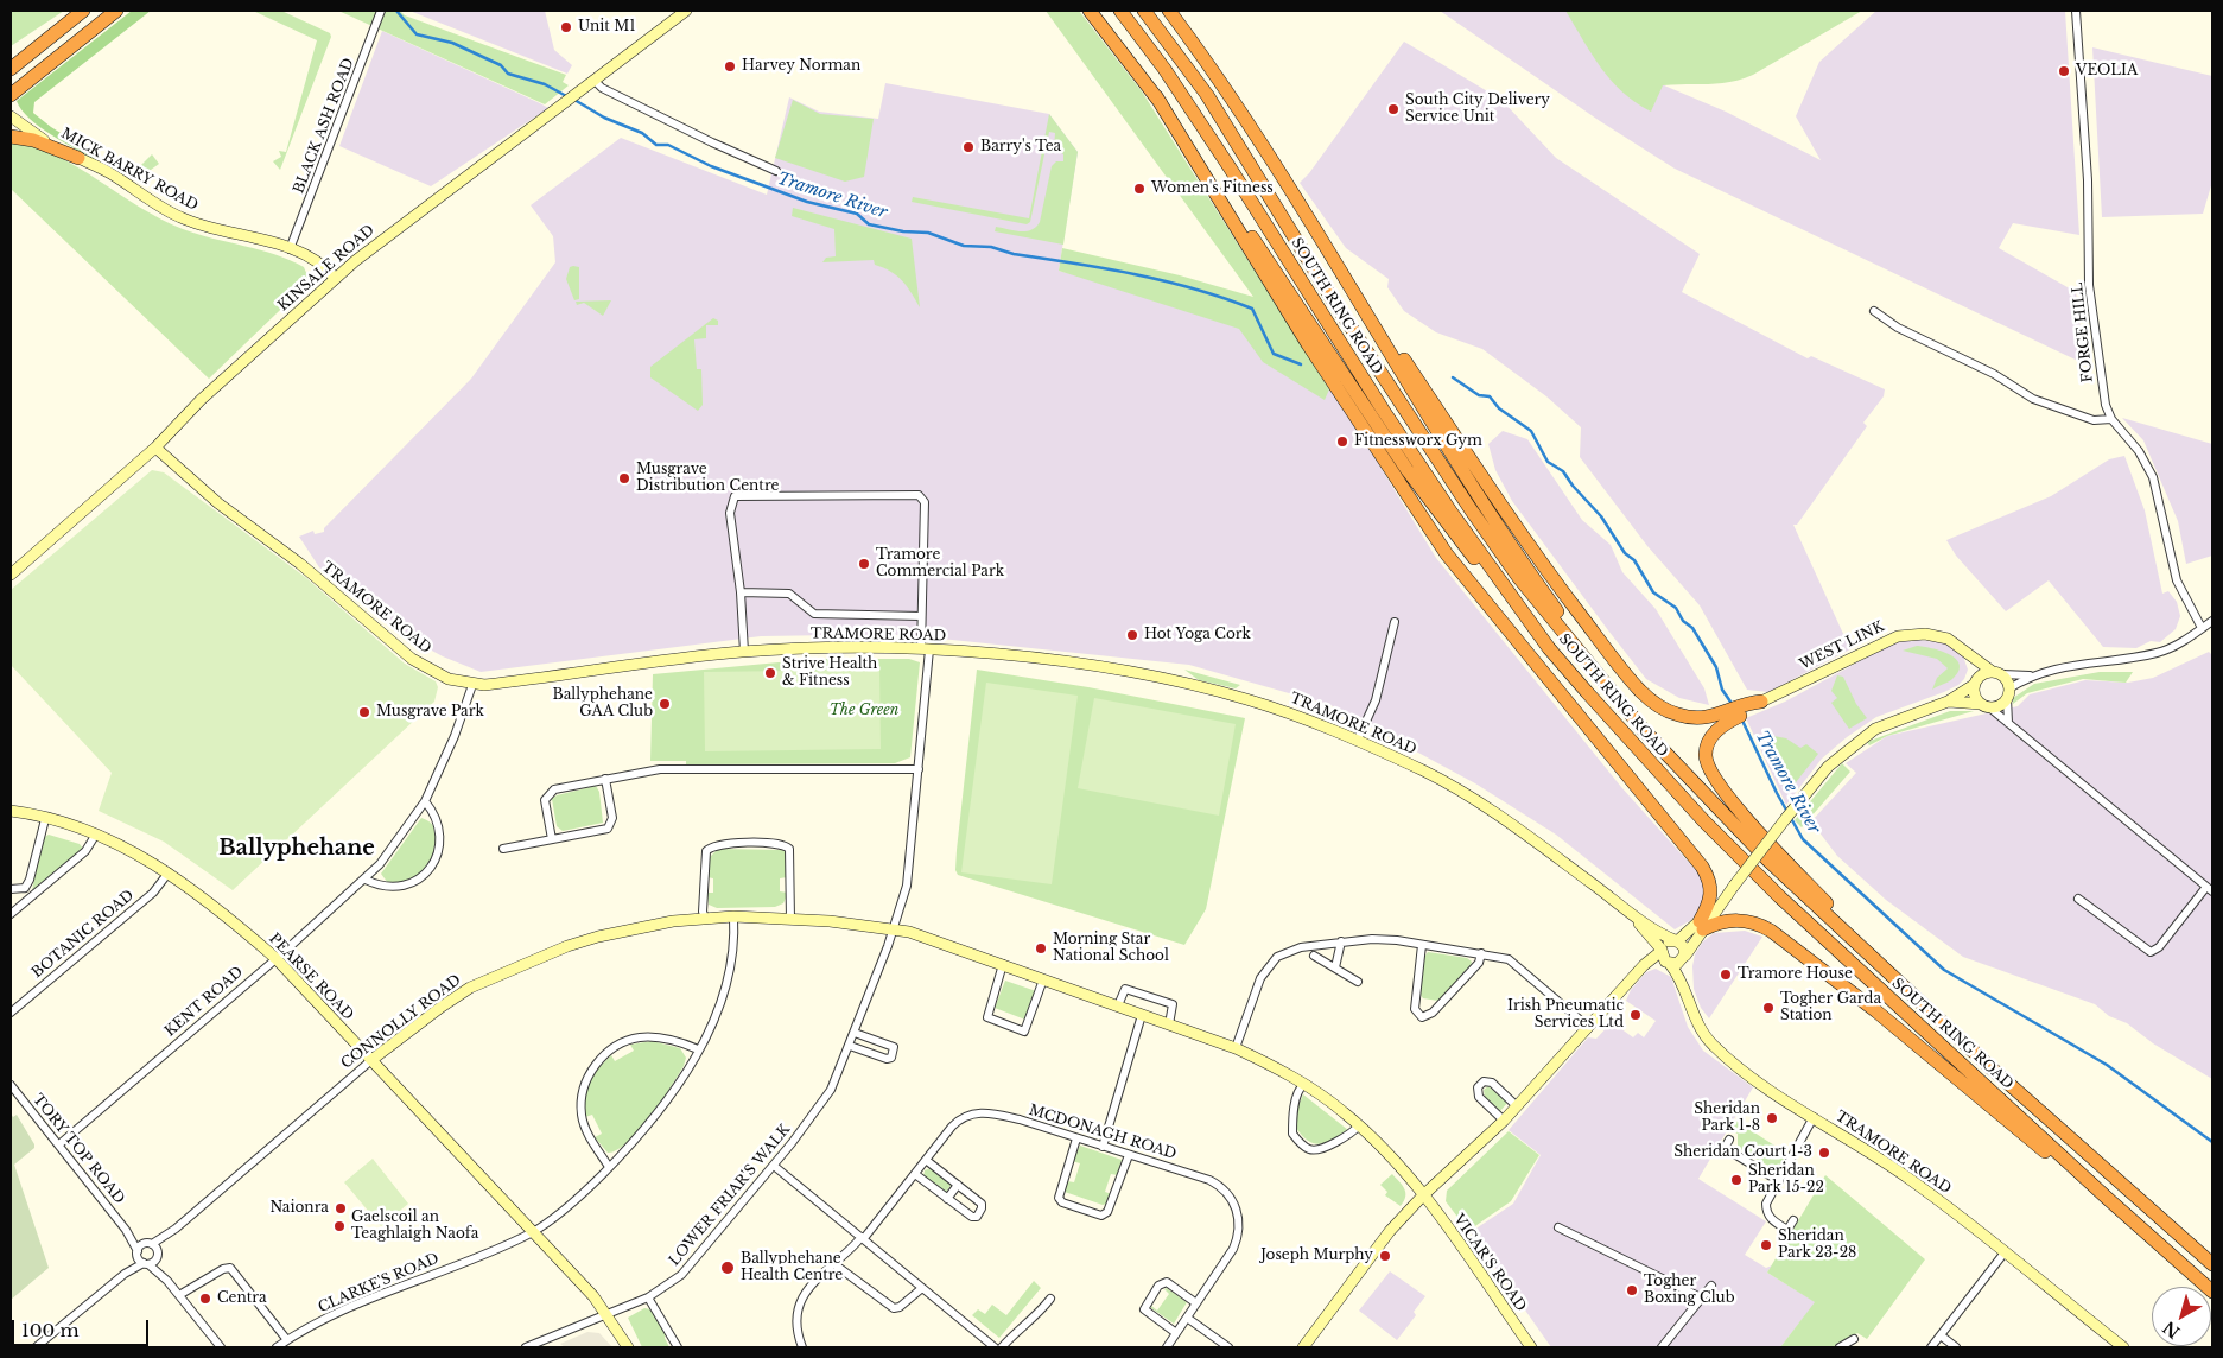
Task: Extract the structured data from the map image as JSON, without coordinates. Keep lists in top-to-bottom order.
{
  "streets": {
    "highway": ["SOUTH RING ROAD"],
    "street": [
      "BLACK ASH ROAD",
      "MICK BARRY ROAD",
      "KINSALE ROAD",
      "FORGE HILL",
      "TRAMORE ROAD",
      "WEST LINK",
      "BOTANIC ROAD",
      "PEARSE ROAD",
      "KENT ROAD",
      "CONNOLLY ROAD",
      "MCDONAGH ROAD",
      "TORY TOP ROAD",
      "LOWER FRIAR'S WALK",
      "VICAR'S ROAD",
      "CLARKE'S ROAD"
    ]
  },
  "crossings": [
    ["BLACK ASH ROAD", "MICK BARRY ROAD"],
    ["MICK BARRY ROAD", "KINSALE ROAD"],
    ["KINSALE ROAD", "TRAMORE ROAD"],
    ["TRAMORE ROAD", "KENT ROAD"],
    ["TRAMORE ROAD", "LOWER FRIAR'S WALK"],
    ["BOTANIC ROAD", "PEARSE ROAD"],
    ["PEARSE ROAD", "KENT ROAD"],
    ["PEARSE ROAD", "CONNOLLY ROAD"],
    ["PEARSE ROAD", "LOWER FRIAR'S WALK"],
    ["PEARSE ROAD", "CLARKE'S ROAD"],
    ["KENT ROAD", "TORY TOP ROAD"],
    ["CONNOLLY ROAD", "TORY TOP ROAD"],
    ["CONNOLLY ROAD", "LOWER FRIAR'S WALK"],
    ["CONNOLLY ROAD", "VICAR'S ROAD"],
    ["CONNOLLY ROAD", "CLARKE'S ROAD"]
  ],
  "districts": ["Ballyphehane"],
  "water": ["Tramore River"],
  "parks": ["The Green"],
  "places": [
    "Unit M1",
    "Harvey Norman",
    "VEOLIA",
    "South City Delivery Service Unit",
    "Barry's Tea",
    "Women's Fitness",
    "Fitnessworx Gym",
    "Musgrave Distribution Centre",
    "Tramore Commercial Park",
    "Hot Yoga Cork",
    "Strive Health & Fitness",
    "Ballyphehane GAA Club",
    "Musgrave Park",
    "Morning Star National School",
    "Tramore House",
    "Togher Garda Station",
    "Irish Pneumatic Services Ltd",
    "Sheridan Park 1-8",
    "Sheridan Court 1-3",
    "Sheridan Park 15-22",
    "Naionra",
    "Gaelscoil an Teaghlaigh Naofa",
    "Sheridan Park 23-28",
    "Joseph Murphy",
    "Ballyphehane Health Centre",
    "Togher Boxing Club",
    "Centra"
  ],
  "scale_bar": "100 m",
  "north": "bottom left"
}
